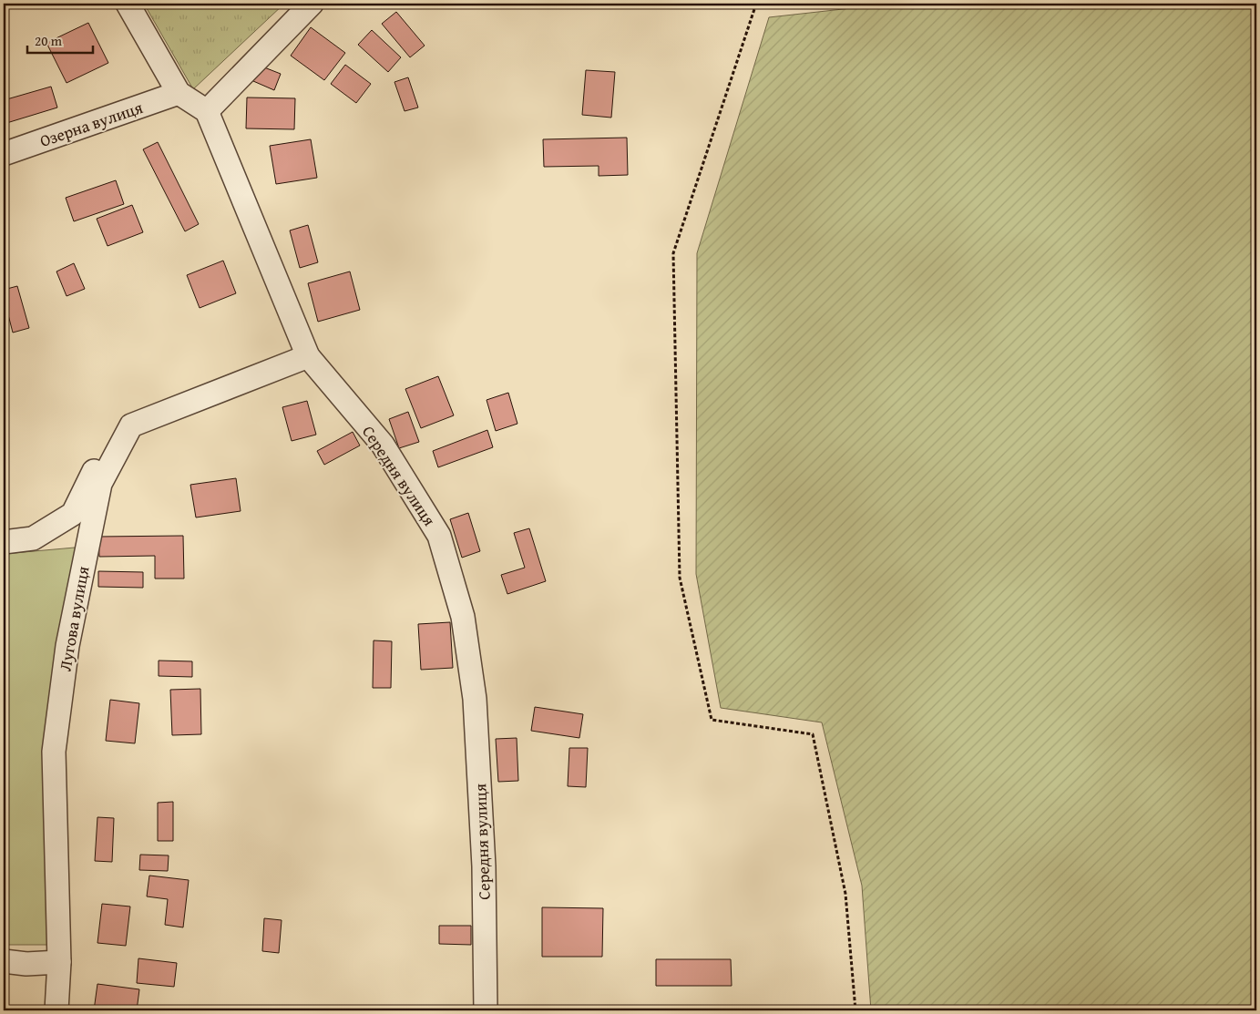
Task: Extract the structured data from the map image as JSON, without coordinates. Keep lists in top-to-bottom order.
{
  "streets": {
    "street": ["Озерна вулиця", "Середня вулиця", "Лугова вулиця"]
  },
  "scale_bar": "20 m"
}
